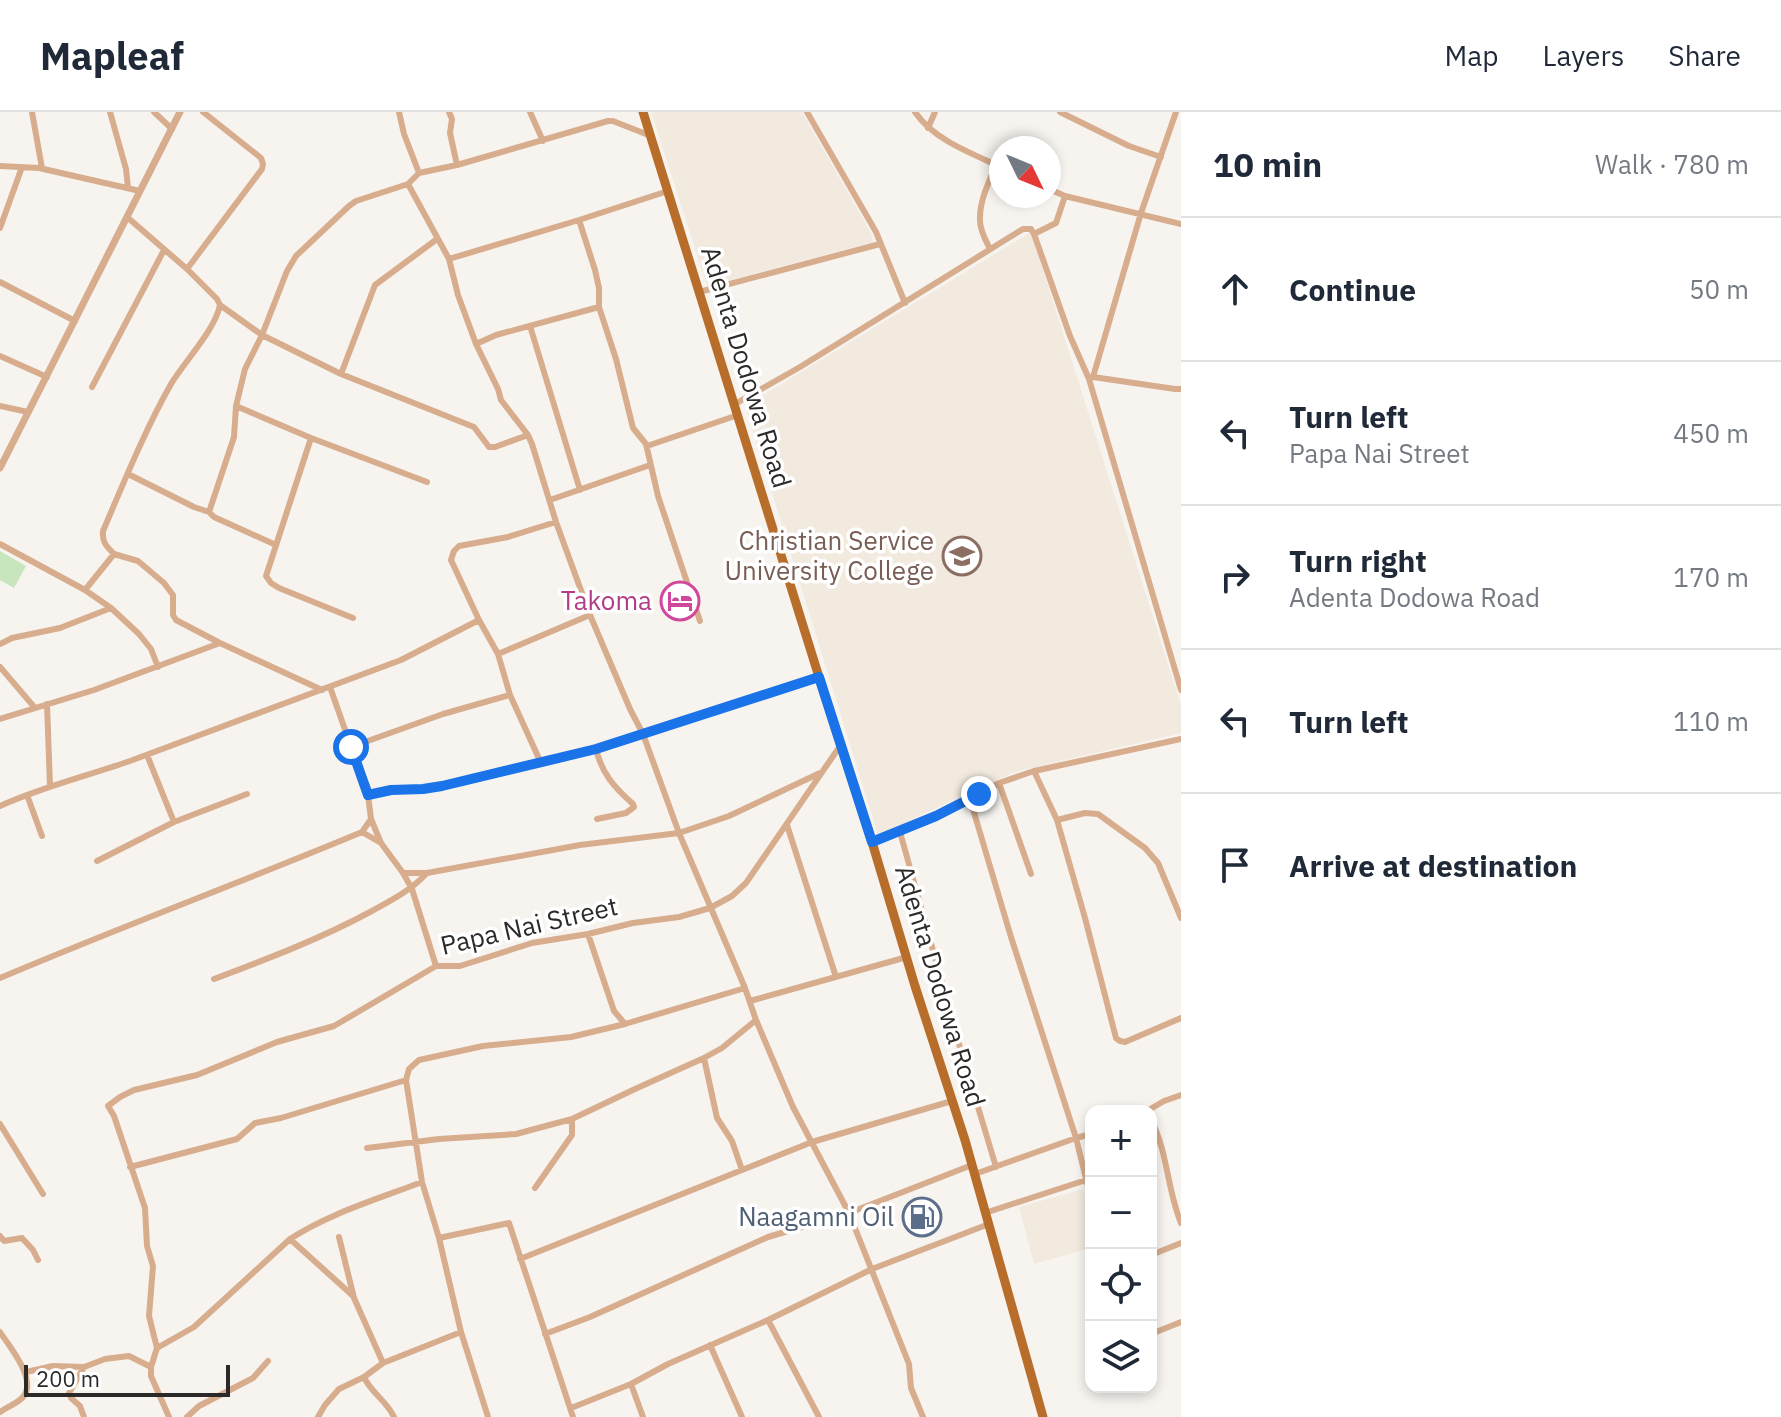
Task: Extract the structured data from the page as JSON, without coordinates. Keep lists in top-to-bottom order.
{
  "streets": {
    "main road": ["Adenta Dodowa Road"],
    "street": ["Papa Nai Street"]
  },
  "crossings": [
    ["Adenta Dodowa Road", "Papa Nai Street"]
  ],
  "places": {
    "school or university": ["Christian Service University College"],
    "hotel": ["Takoma"],
    "fuel station": ["Naagamni Oil"]
  },
  "scale_bar": "200 m",
  "north": "bottom right",
  "page": {
    "header": "Mapleaf",
    "nav": ["Map", "Layers", "Share"],
    "heading": ["10 min", "Walk · 780 m"],
    "list": [
      ["Continue", "50 m"],
      ["Turn left", "Papa Nai Street", "450 m"],
      ["Turn right", "Adenta Dodowa Road", "170 m"],
      ["Turn left", "110 m"],
      "Arrive at destination"
    ],
    "map_buttons": ["+", "−"],
    "scale": "200 m"
  }
}
